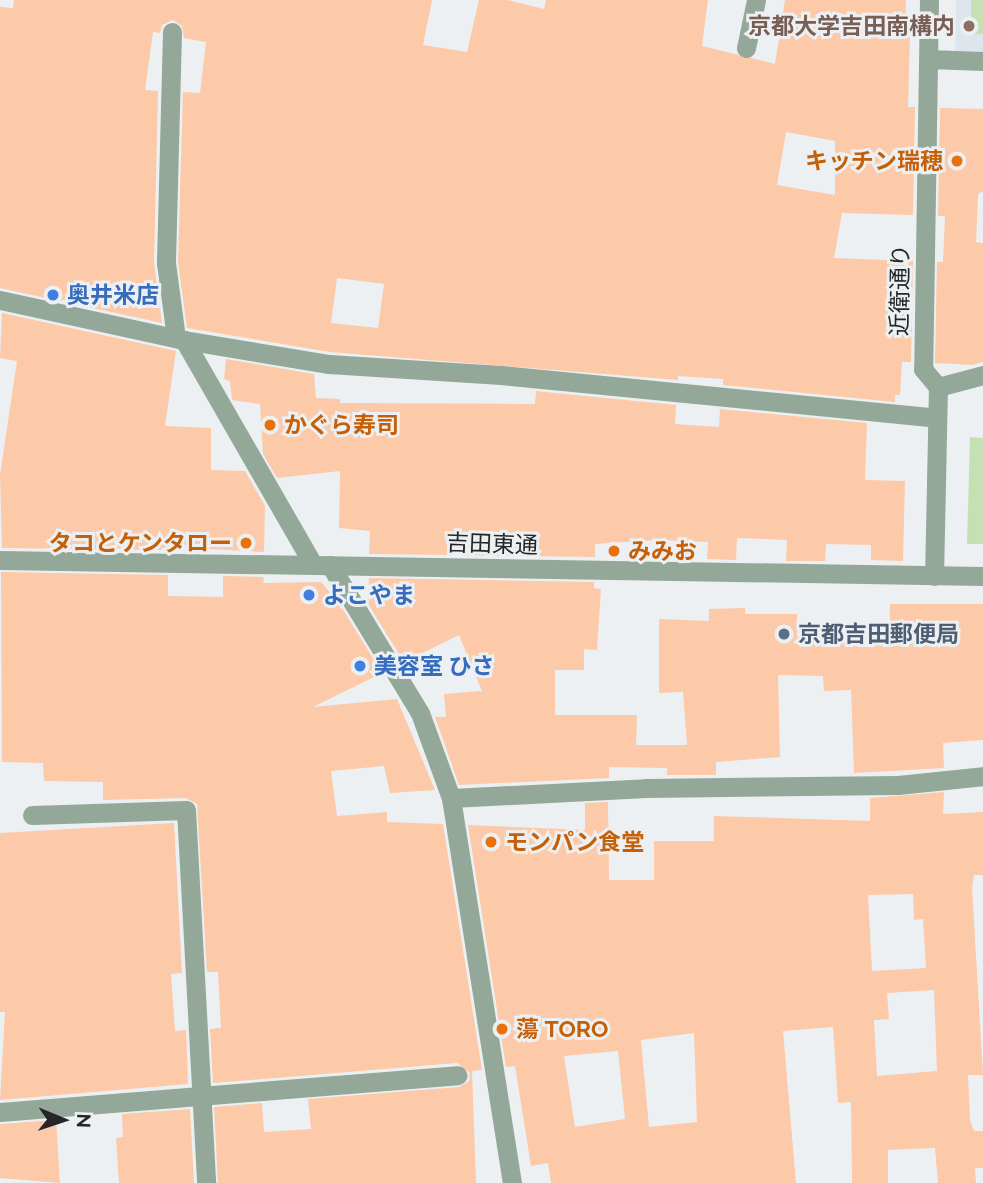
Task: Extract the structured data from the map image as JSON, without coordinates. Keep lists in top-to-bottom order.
{
  "streets": {
    "street": ["近衛通り", "吉田東通"]
  },
  "crossings": [
    ["近衛通り", "吉田東通"]
  ],
  "places": [
    "京都大学吉田南構内",
    "キッチン瑞穂",
    "奥井米店",
    "かぐら寿司",
    "タコとケンタロー",
    "みみお",
    "よこやま",
    "京都吉田郵便局",
    "美容室 ひさ",
    "モンパン食堂",
    "蕩 TORO"
  ],
  "north": "right"
}
